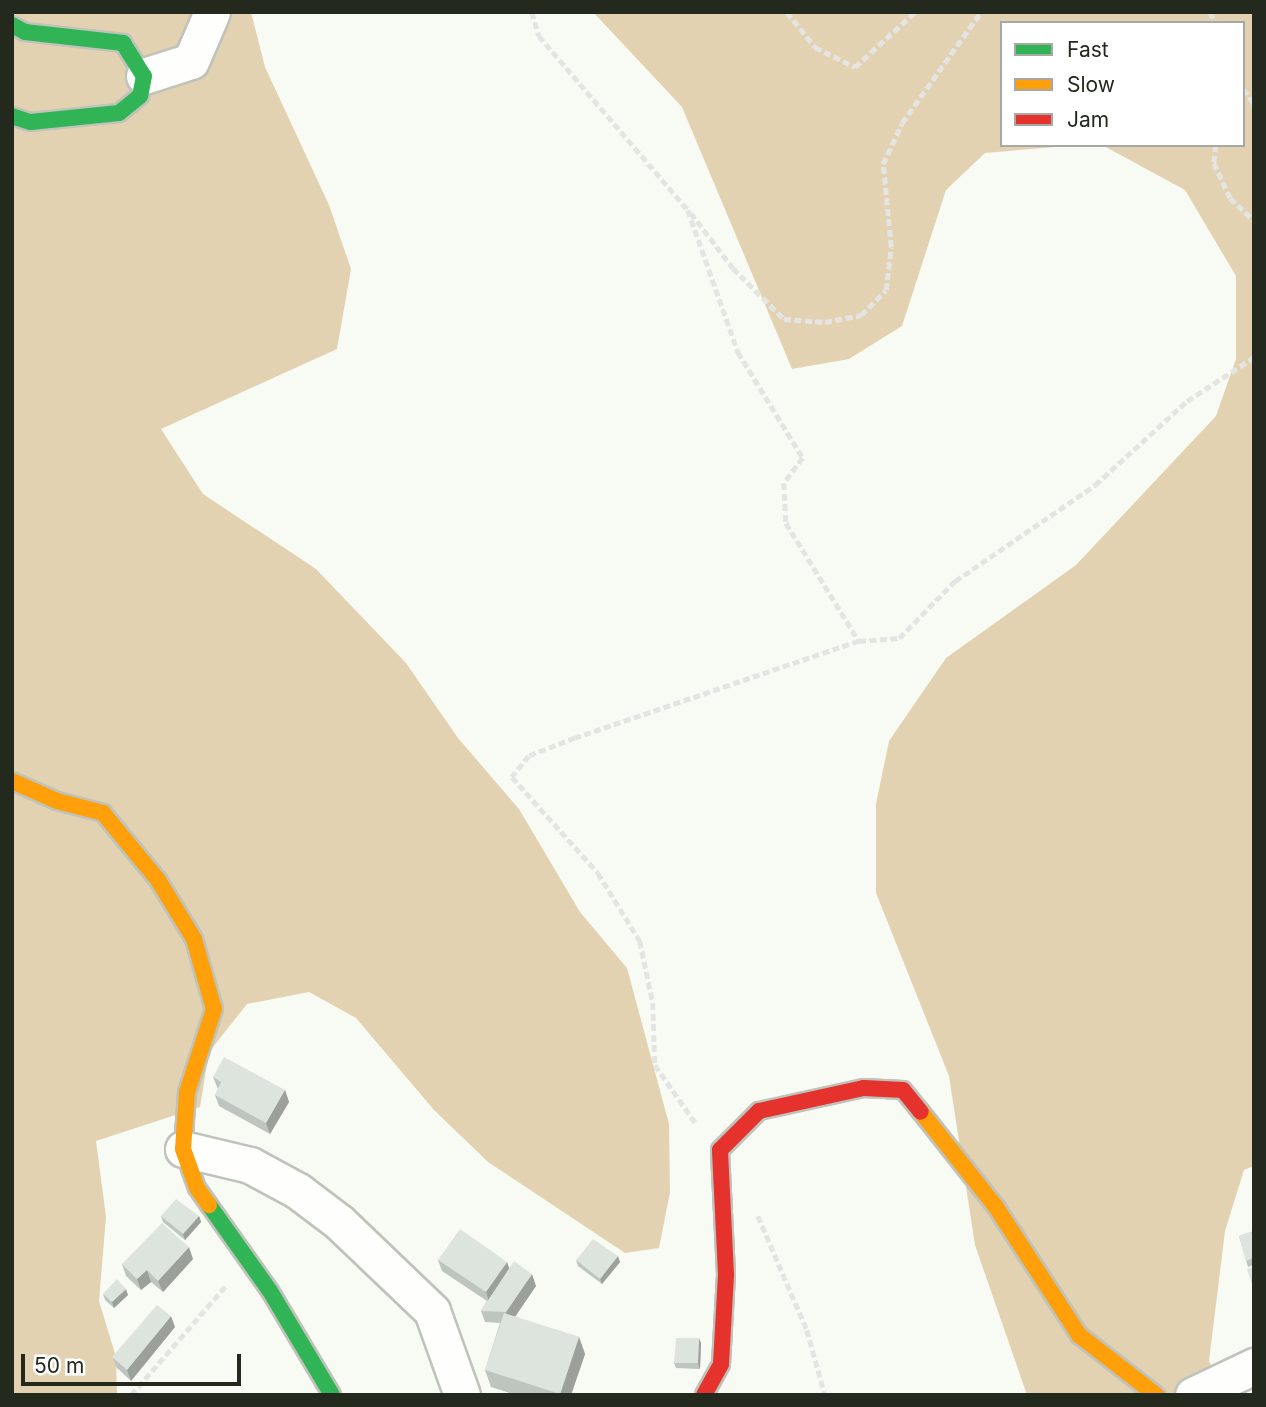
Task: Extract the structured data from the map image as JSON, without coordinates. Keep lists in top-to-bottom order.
{
  "legend": ["Fast", "Slow", "Jam"],
  "scale_bar": "50 m"
}
